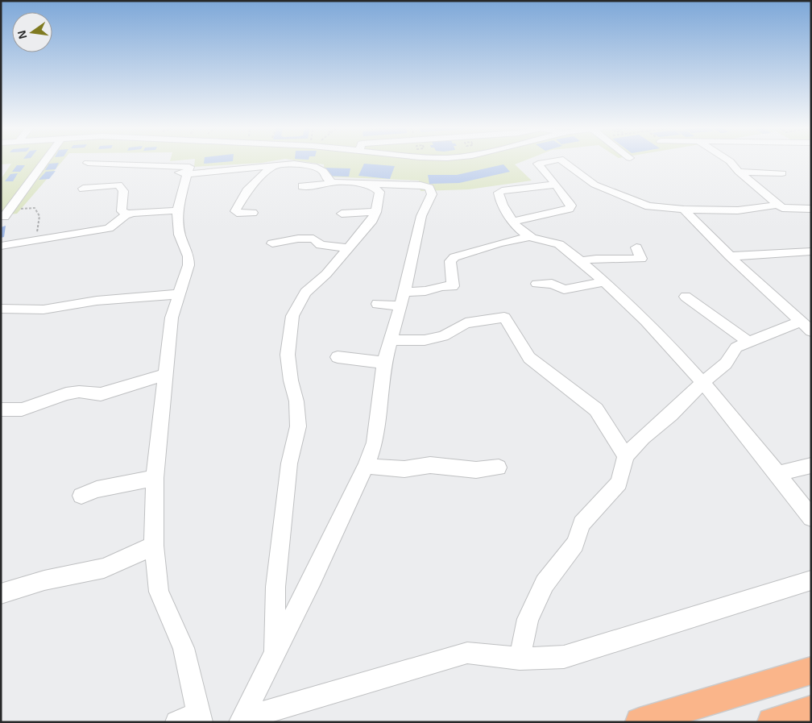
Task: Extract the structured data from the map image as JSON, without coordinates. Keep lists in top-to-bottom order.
{
  "north": "left"
}
